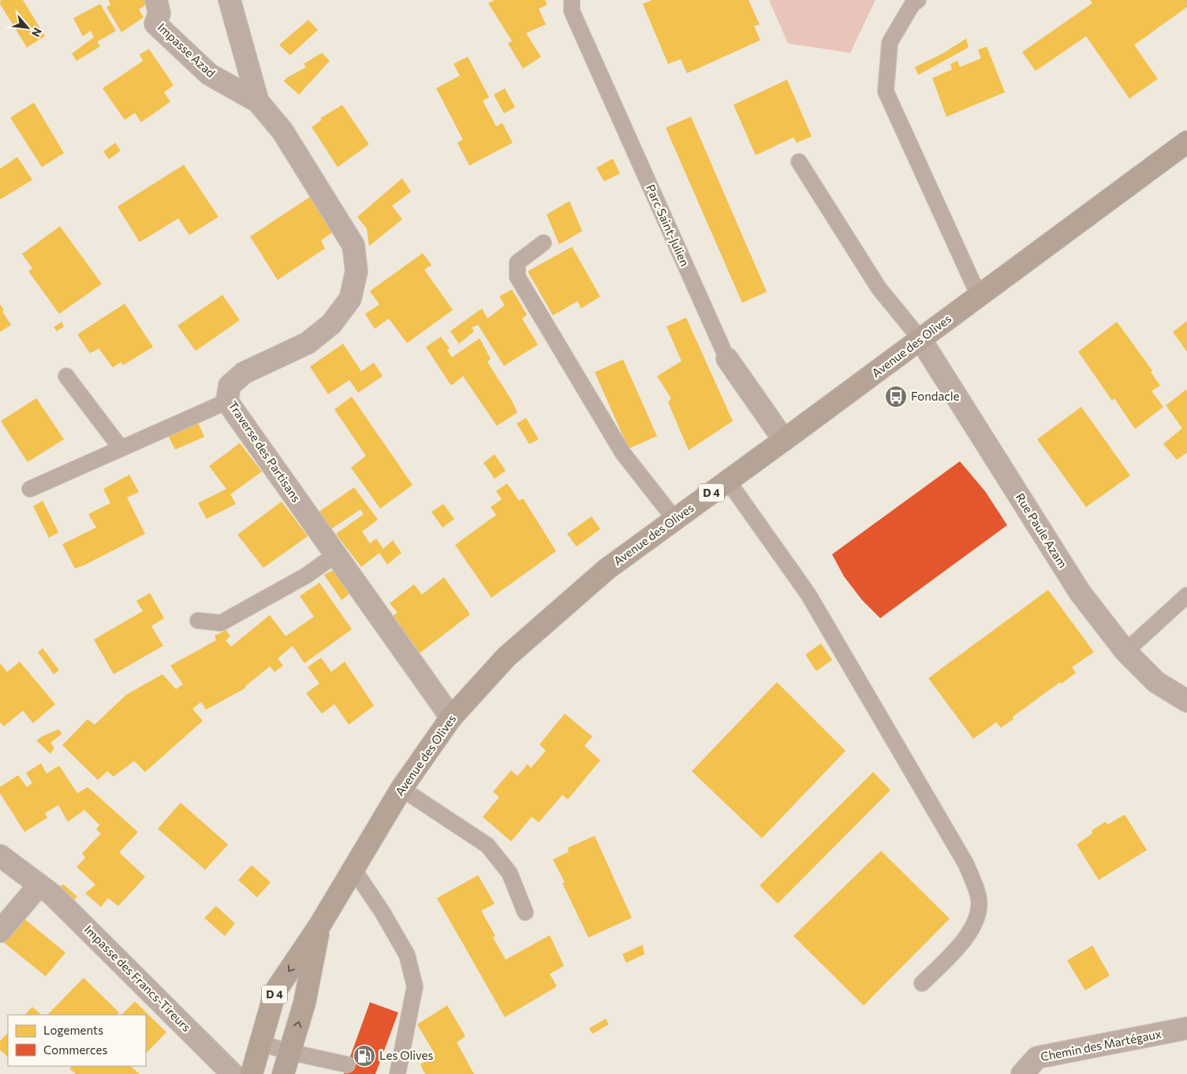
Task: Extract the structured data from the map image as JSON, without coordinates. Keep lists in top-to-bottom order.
{
  "streets": {
    "main road": ["Avenue des Olives", "D 4"],
    "street": [
      "Impasse Azad",
      "Parc Saint-Julien",
      "Traverse des Partisans",
      "Rue Paule Azam",
      "Impasse des Francs-Tireurs",
      "Chemin des Martégaux"
    ]
  },
  "crossings": [
    ["Impasse Azad", "Traverse des Partisans"],
    ["Parc Saint-Julien", "Avenue des Olives"],
    ["Avenue des Olives", "Traverse des Partisans"],
    ["Avenue des Olives", "Rue Paule Azam"]
  ],
  "places": {
    "bus stop": ["Fondacle"],
    "fuel station": ["Les Olives"]
  },
  "legend": ["Logements", "Commerces"],
  "north": "bottom right"
}
